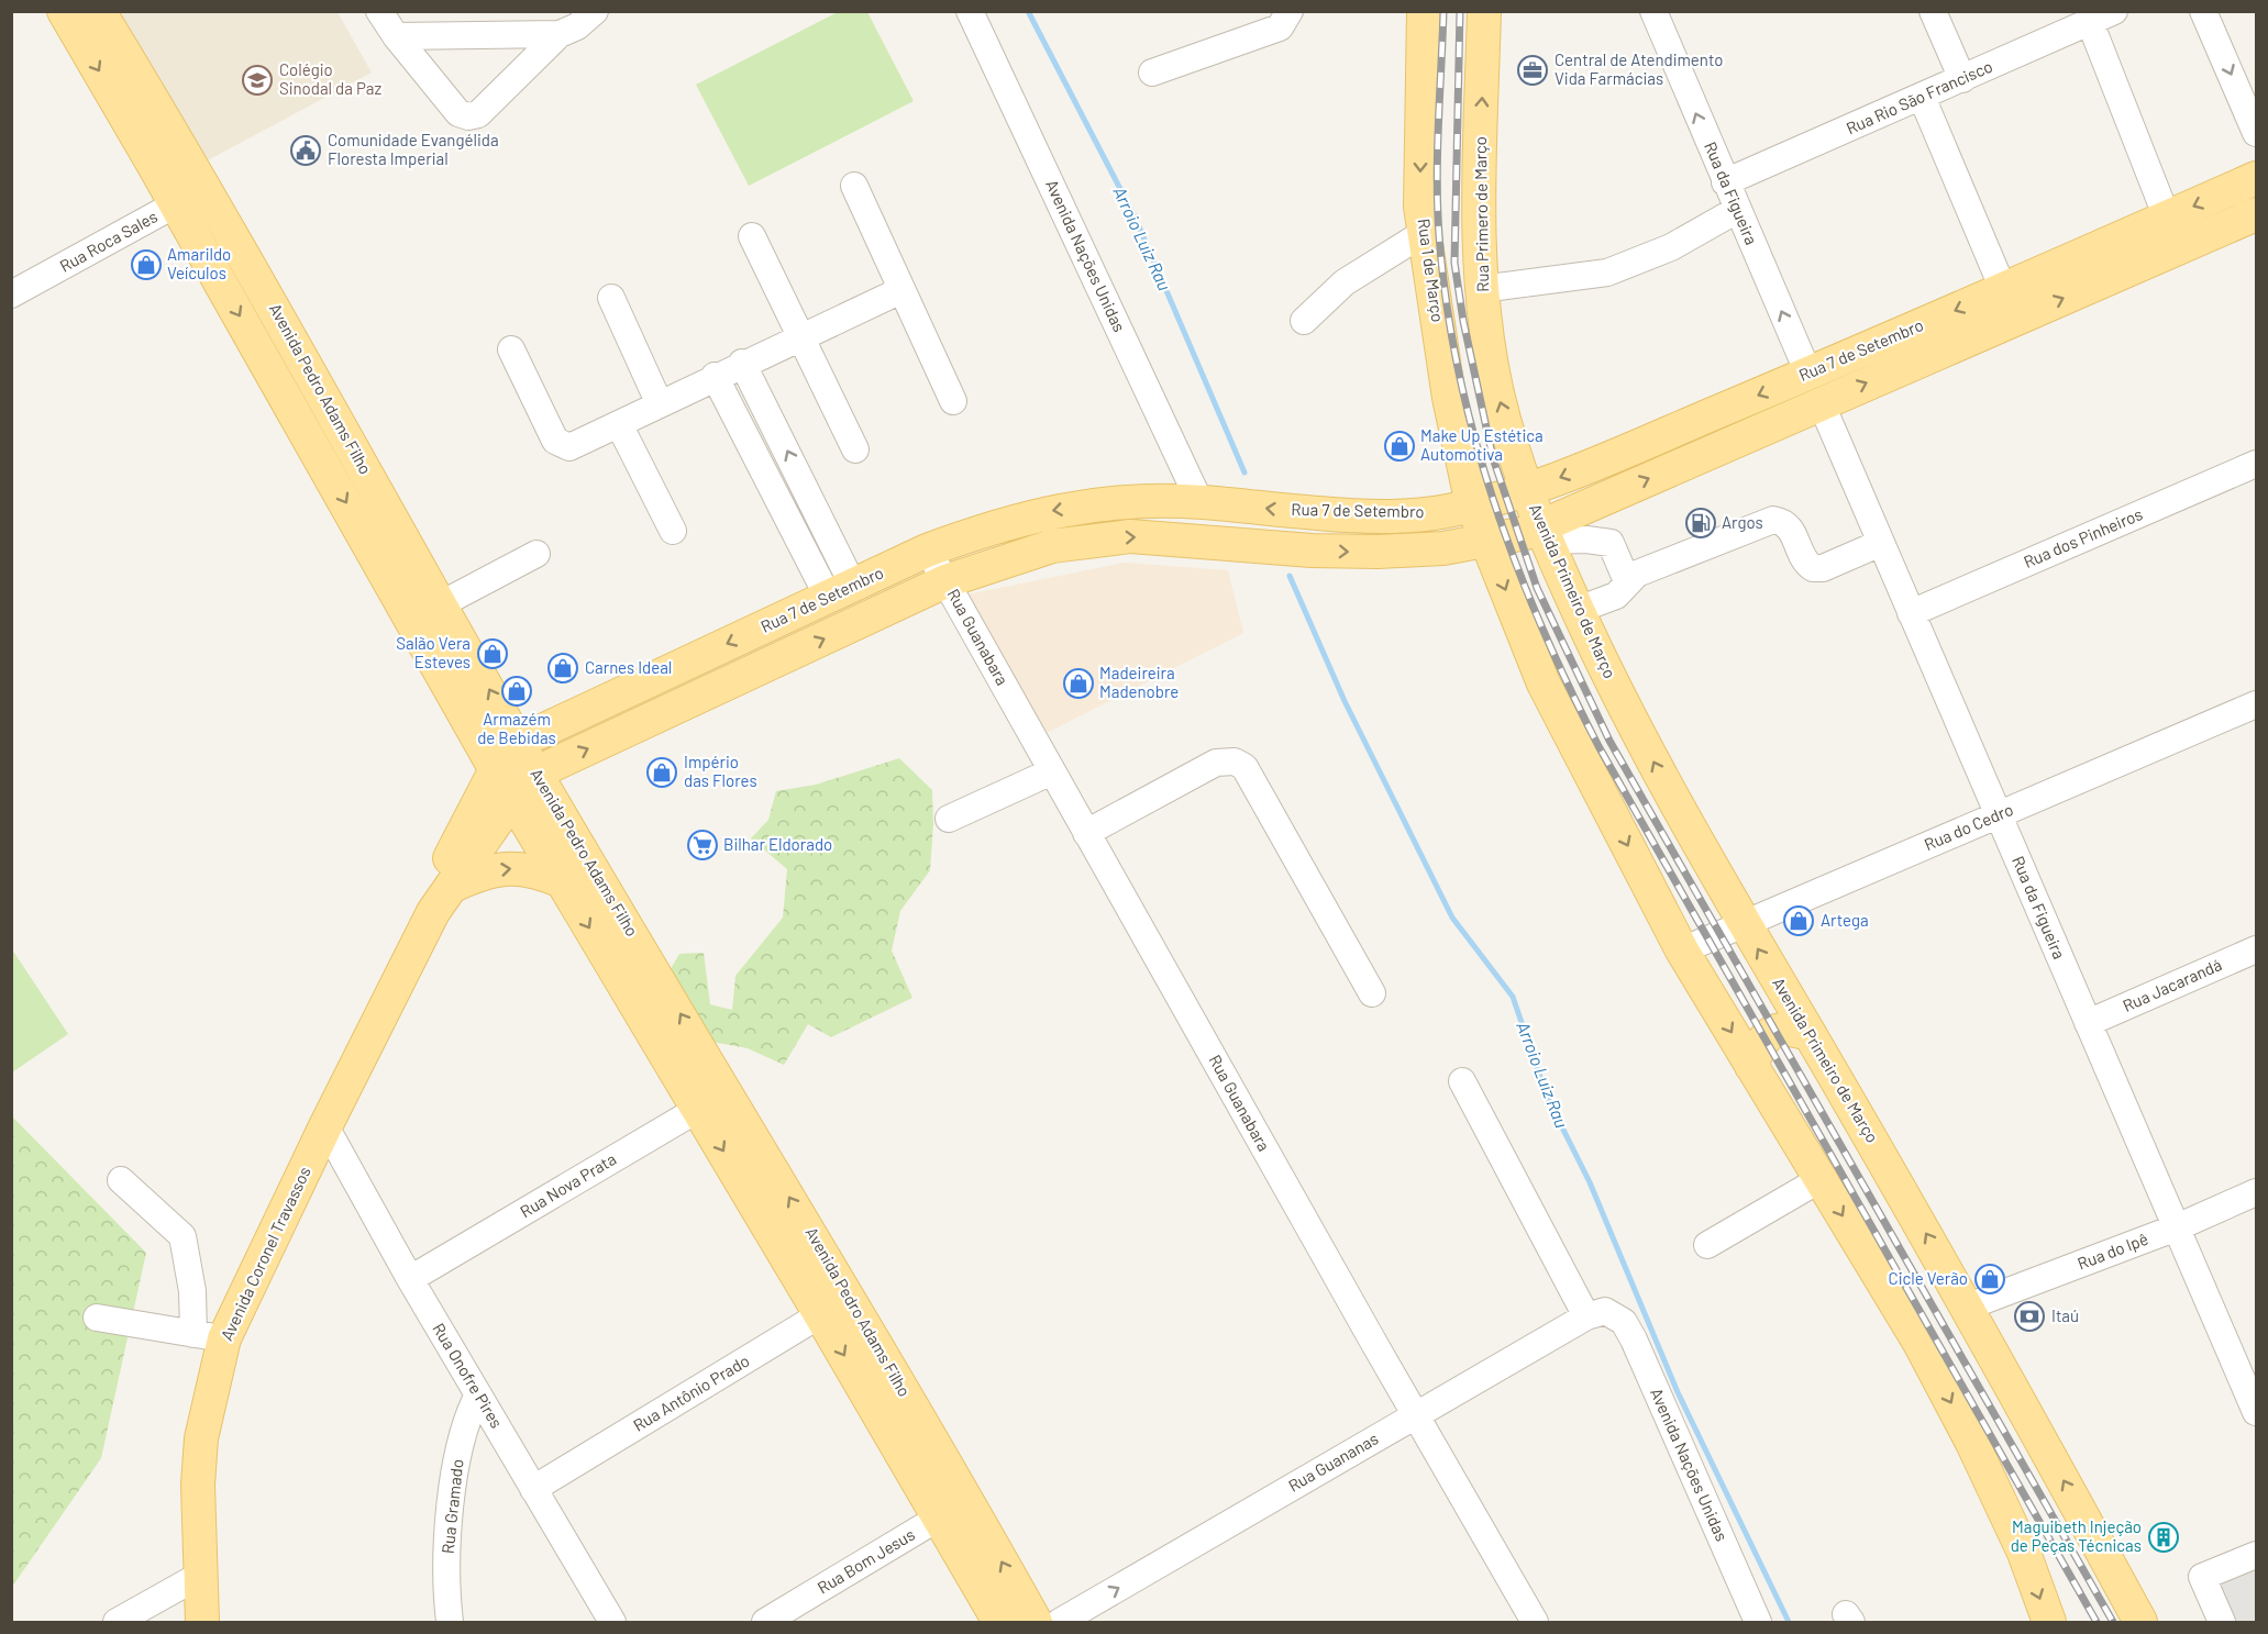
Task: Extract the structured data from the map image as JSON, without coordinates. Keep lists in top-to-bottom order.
{
  "streets": {
    "main road": [
      "Rua Primero de Março",
      "Rua 1 de Março",
      "Rua 7 de Setembro",
      "Avenida Pedro Adams Filho",
      "Avenida Primeiro de Março",
      "Avenida Coronel Travassos"
    ],
    "street": [
      "Rua Rio São Francisco",
      "Rua da Figueira",
      "Rua Roca Sales",
      "Avenida Nações Unidas",
      "Rua dos Pinheiros",
      "Rua Guanabara",
      "Rua do Cedro",
      "Rua Jacarandá",
      "Rua Nova Prata",
      "Rua do Ipê",
      "Rua Onofre Pires",
      "Rua Antônio Prado",
      "Rua Guananas",
      "Rua Gramado",
      "Rua Bom Jesus"
    ]
  },
  "crossings": [
    ["Rua Rio São Francisco", "Rua da Figueira"],
    ["Rua da Figueira", "Rua 7 de Setembro"],
    ["Rua da Figueira", "Rua dos Pinheiros"],
    ["Rua da Figueira", "Rua do Cedro"],
    ["Rua da Figueira", "Rua Jacarandá"],
    ["Rua da Figueira", "Rua do Ipê"],
    ["Rua Primero de Março", "Rua 7 de Setembro"],
    ["Rua Primero de Março", "Avenida Primeiro de Março"],
    ["Rua Roca Sales", "Avenida Pedro Adams Filho"],
    ["Avenida Nações Unidas", "Rua 7 de Setembro"],
    ["Avenida Nações Unidas", "Rua Guananas"],
    ["Rua 1 de Março", "Rua 7 de Setembro"],
    ["Rua 7 de Setembro", "Avenida Pedro Adams Filho"],
    ["Rua 7 de Setembro", "Avenida Primeiro de Março"],
    ["Rua 7 de Setembro", "Rua Guanabara"],
    ["Rua 7 de Setembro", "Avenida Coronel Travassos"],
    ["Avenida Pedro Adams Filho", "Rua Nova Prata"],
    ["Avenida Pedro Adams Filho", "Avenida Coronel Travassos"],
    ["Avenida Pedro Adams Filho", "Rua Antônio Prado"],
    ["Avenida Pedro Adams Filho", "Rua Bom Jesus"],
    ["Avenida Primeiro de Março", "Rua do Cedro"],
    ["Avenida Primeiro de Março", "Rua do Ipê"],
    ["Rua Guanabara", "Rua Guananas"],
    ["Rua Nova Prata", "Rua Onofre Pires"],
    ["Avenida Coronel Travassos", "Rua Onofre Pires"],
    ["Rua Onofre Pires", "Rua Antônio Prado"],
    ["Rua Onofre Pires", "Rua Gramado"]
  ],
  "one_way": ["Rua Primero de Março", "Rua 1 de Março", "Rua Guananas"],
  "water": ["Arroio Luiz Rau"],
  "places": {
    "office": ["Central de Atendimento Vida Farmácias"],
    "school or university": ["Colégio Sinodal da Paz"],
    "public building": ["Comunidade Evangélida Floresta Imperial"],
    "shop": [
      "Amarildo Veículos",
      "Make Up Estética Automotiva",
      "Salão Vera Esteves",
      "Carnes Ideal",
      "Madeireira Madenobre",
      "Armazém de Bebidas",
      "Império das Flores",
      "Artega",
      "Cicle Verão"
    ],
    "fuel station": ["Argos"],
    "supermarket": ["Bilhar Eldorado"],
    "bank": ["Itaú"],
    "building": ["Maguibeth Injeção de Peças Técnicas"]
  }
}
